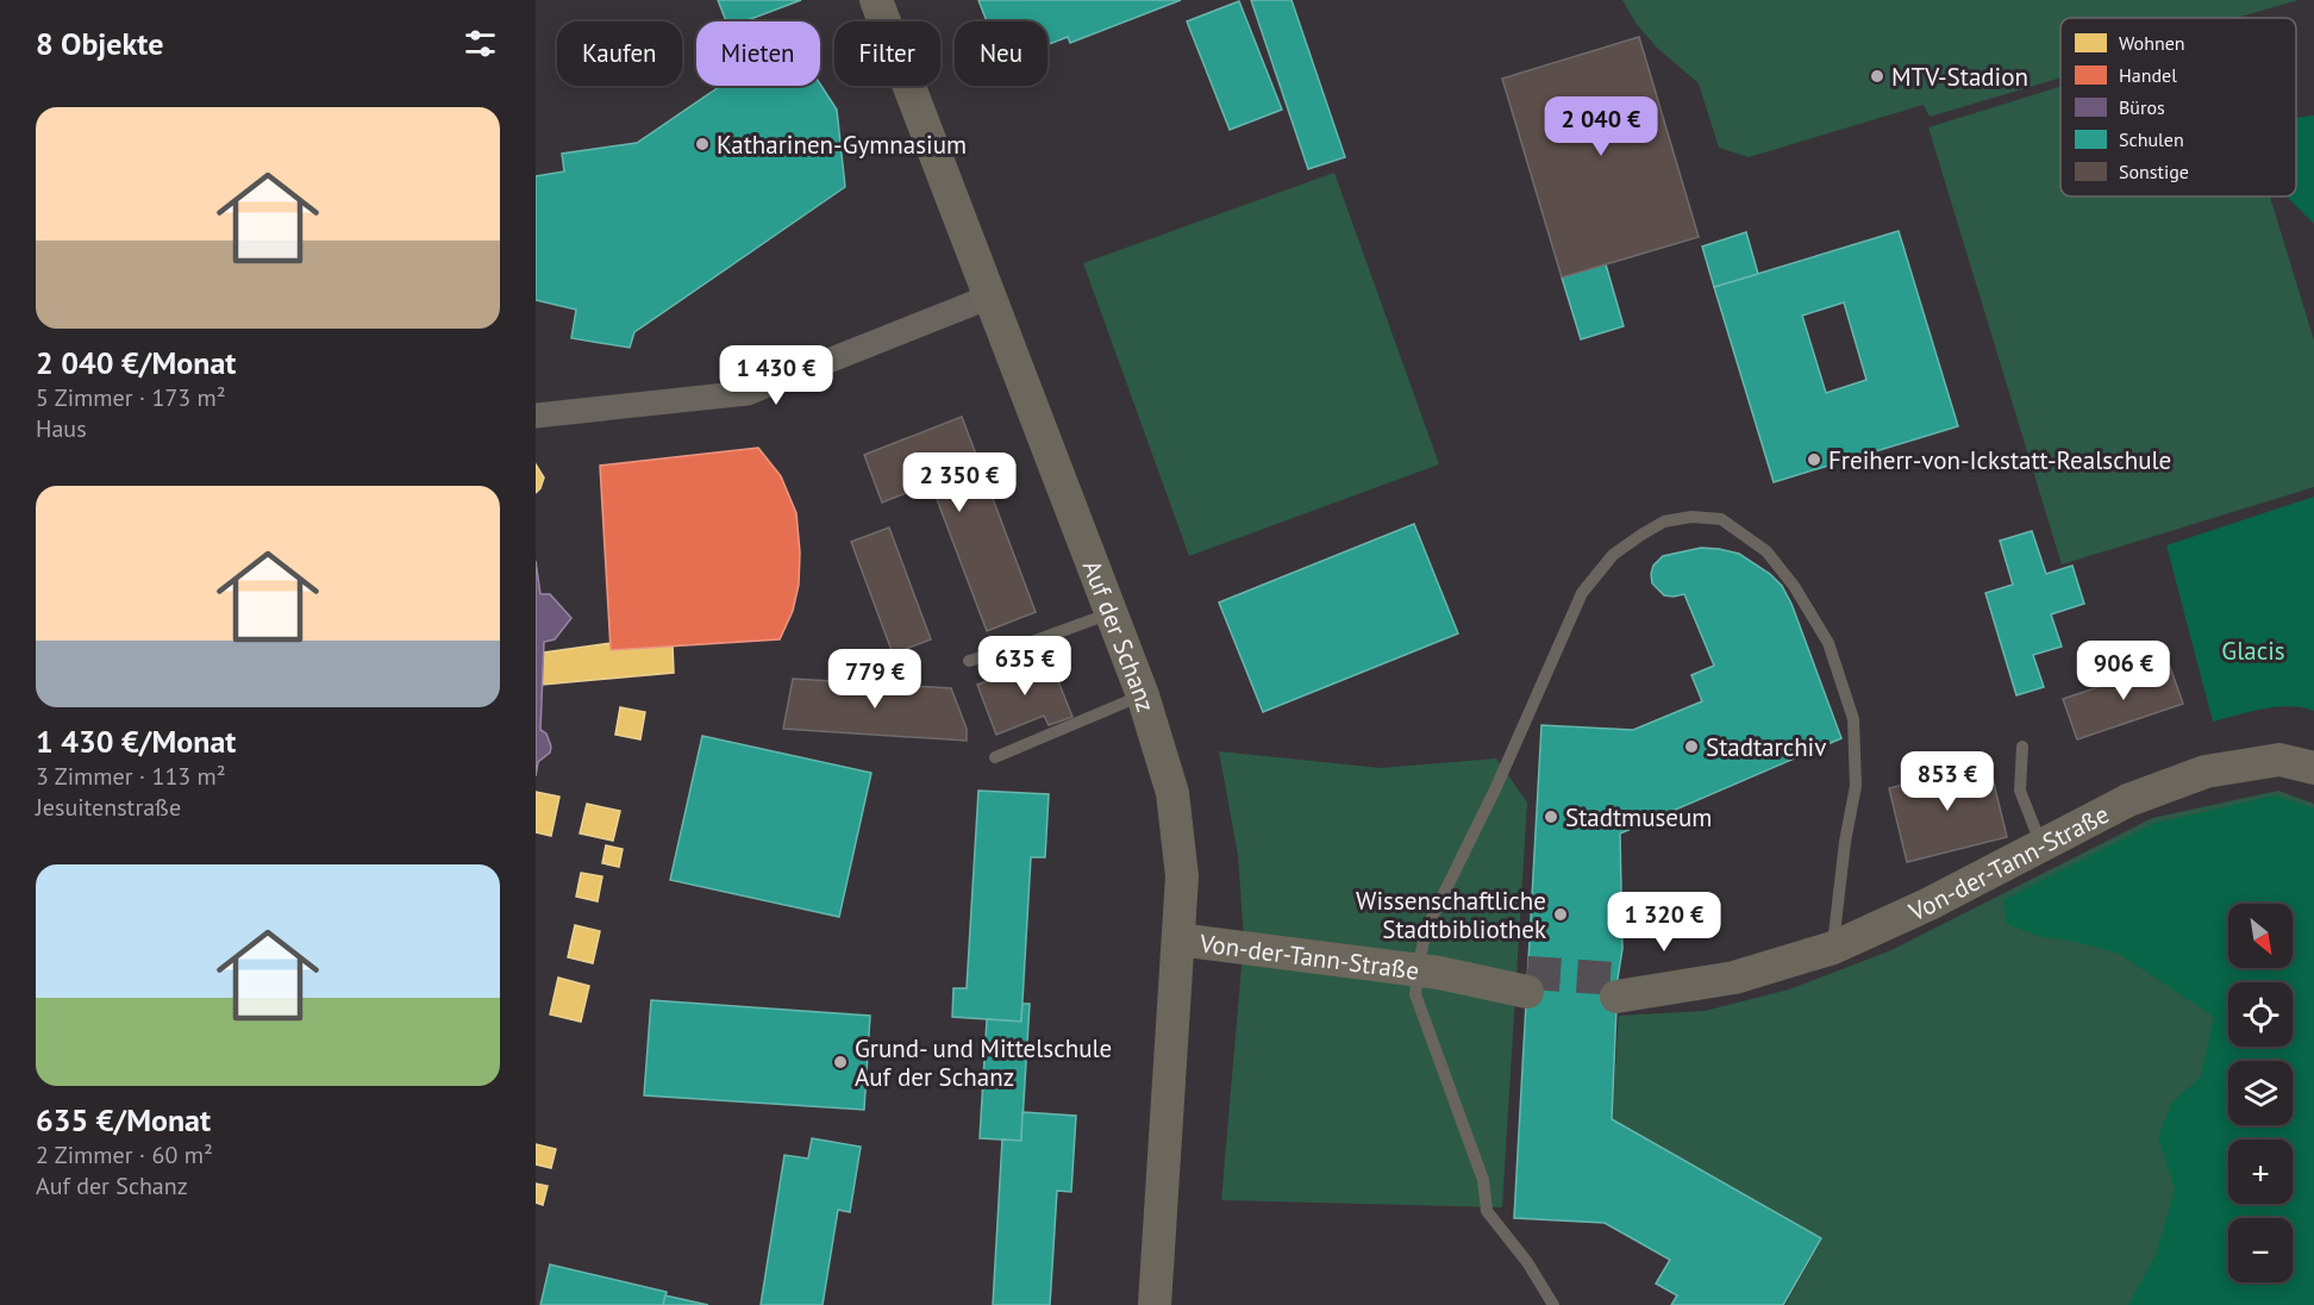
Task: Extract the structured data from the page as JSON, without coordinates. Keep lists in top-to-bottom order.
{
  "streets": {
    "street": ["Auf der Schanz", "Von-der-Tann-Straße"]
  },
  "crossings": [
    ["Auf der Schanz", "Von-der-Tann-Straße"]
  ],
  "parks": ["Glacis"],
  "places": [
    "MTV-Stadion",
    "Katharinen-Gymnasium",
    "Freiherr-von-Ickstatt-Realschule",
    "Stadtarchiv",
    "Stadtmuseum",
    "Wissenschaftliche Stadtbibliothek",
    "Grund- und Mittelschule Auf der Schanz"
  ],
  "legend": [
    "Wohnen",
    "Handel",
    "Büros",
    "Schulen",
    "Sonstige"
  ],
  "north": "bottom right",
  "page": {
    "heading": "8 Objekte",
    "chip": [
      "Kaufen",
      "Mieten",
      "Filter",
      "Neu"
    ],
    "list": [
      {
        "name": "2 040 €/Monat",
        "note": "5 Zimmer · 173 m² · Haus"
      },
      {
        "name": "1 430 €/Monat",
        "note": "3 Zimmer · 113 m² · Jesuitenstraße"
      },
      {
        "name": "635 €/Monat",
        "note": "2 Zimmer · 60 m² · Auf der Schanz"
      }
    ],
    "price": [
      "2 040 €",
      "1 430 €",
      "2 350 €",
      "635 €",
      "906 €",
      "779 €",
      "853 €",
      "1 320 €"
    ],
    "map_buttons": ["+", "−"]
  }
}
